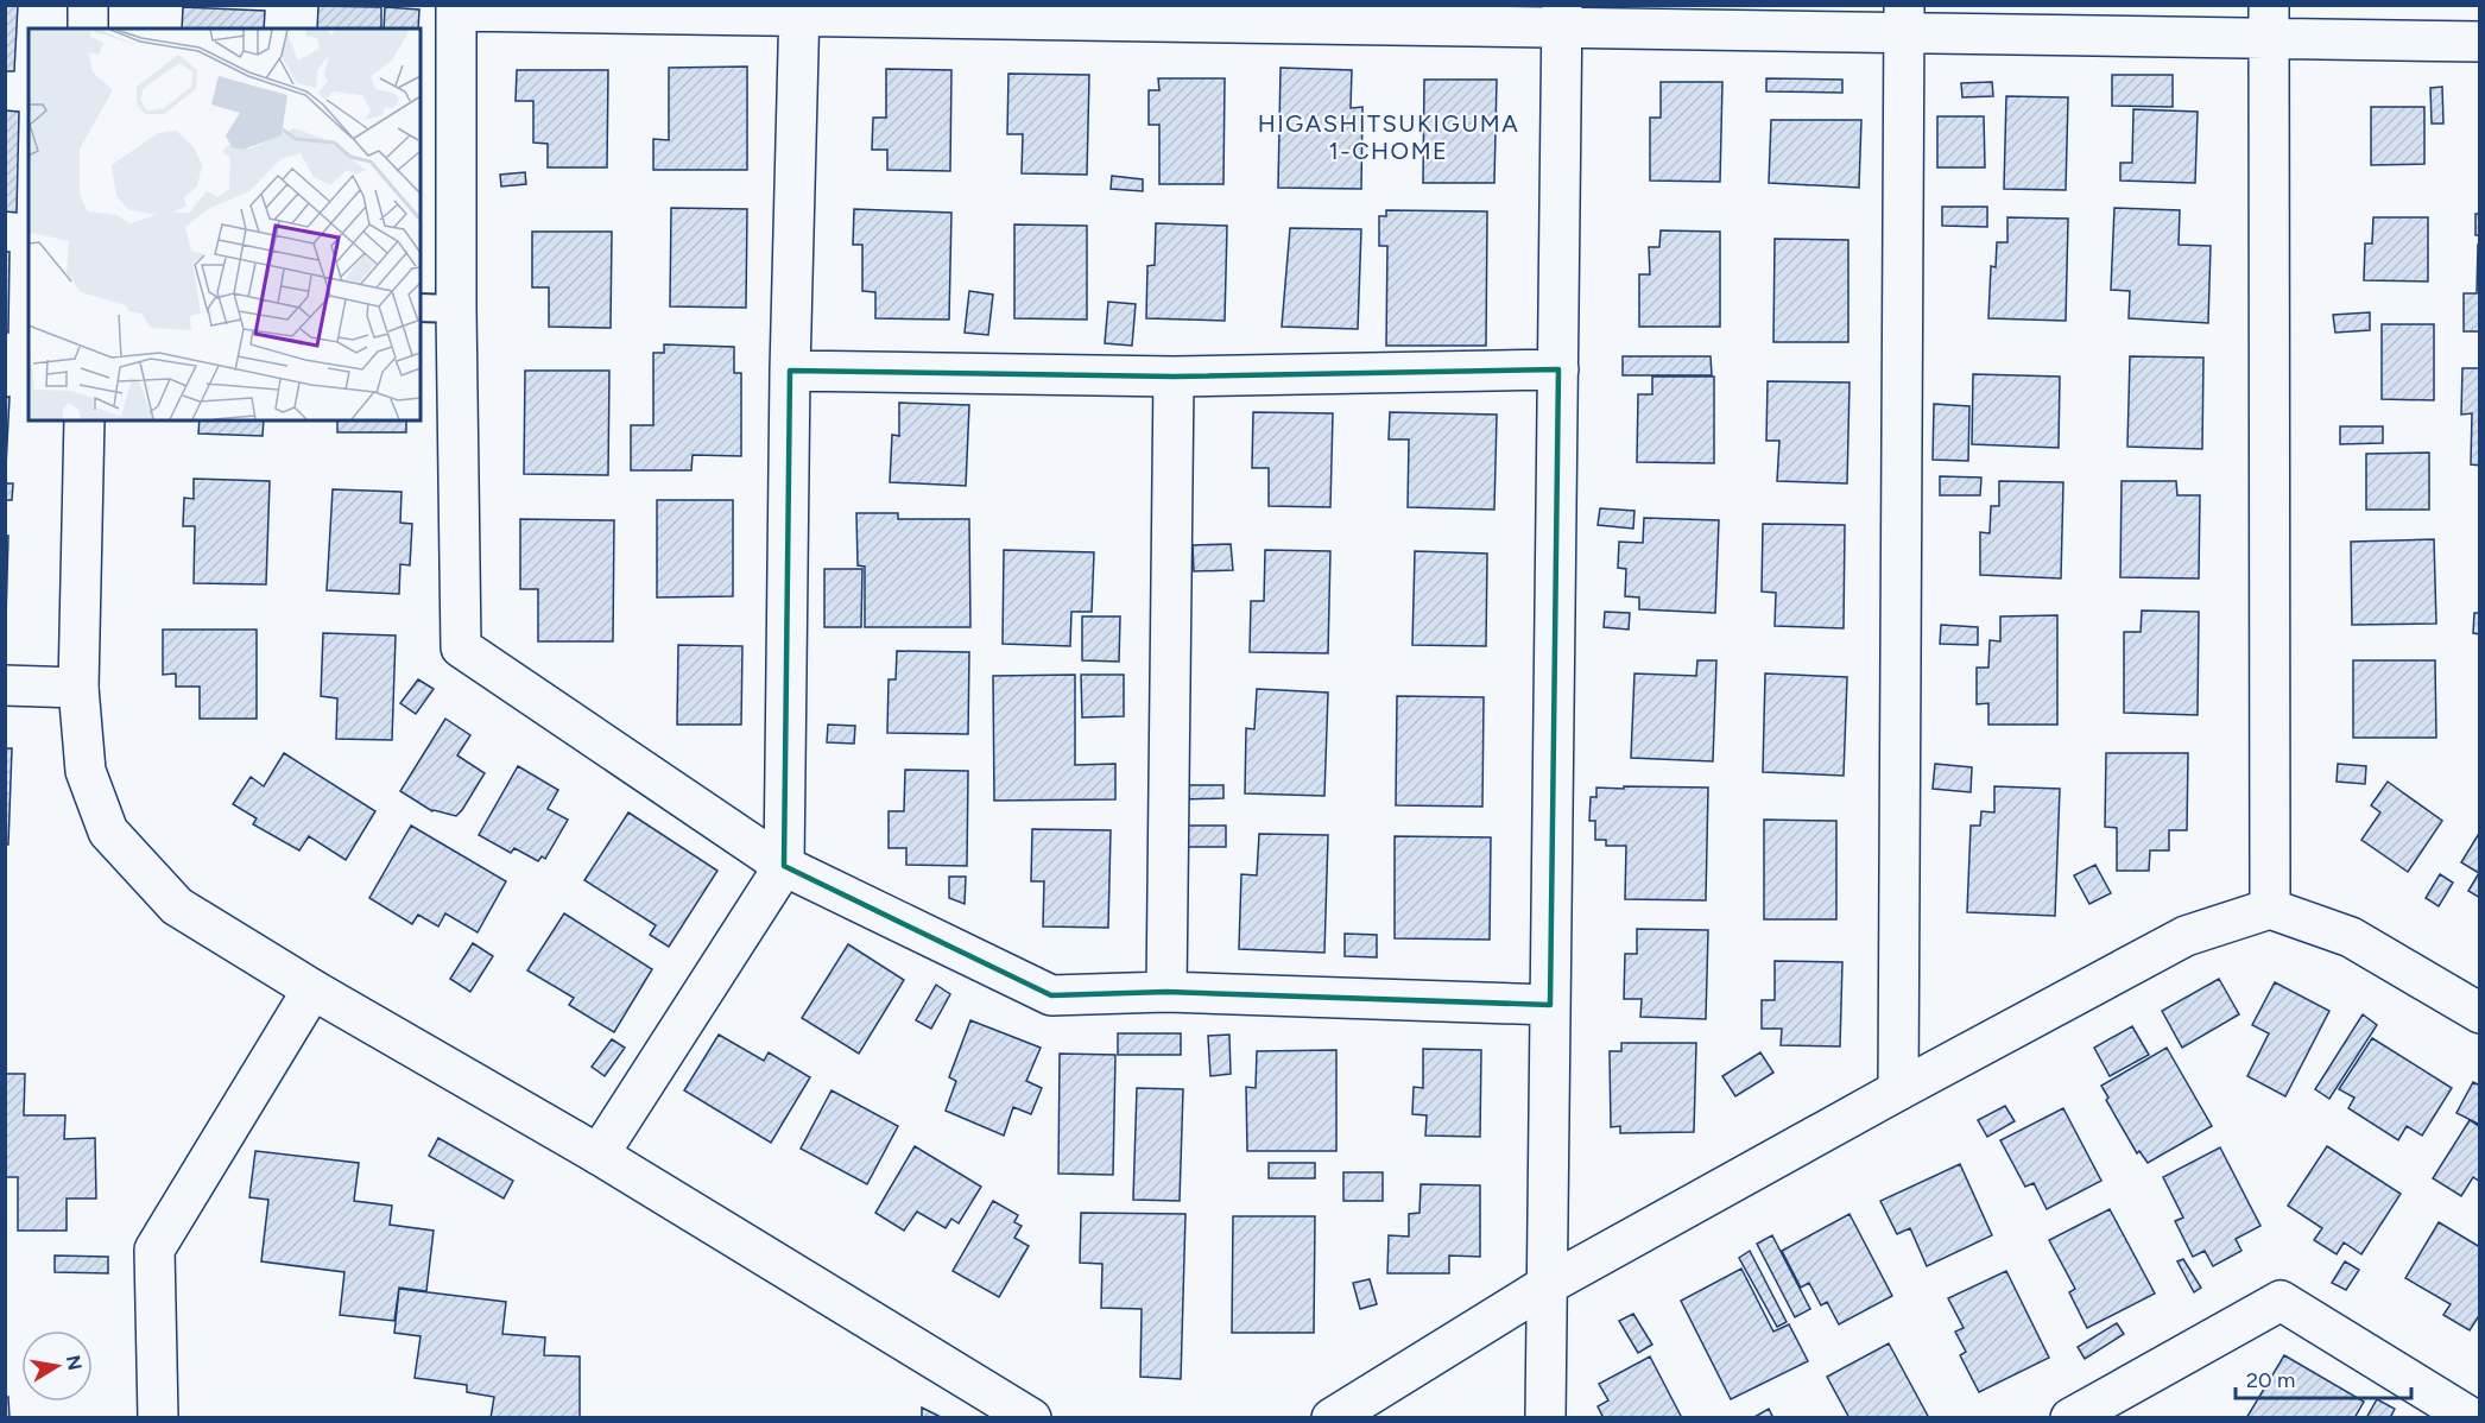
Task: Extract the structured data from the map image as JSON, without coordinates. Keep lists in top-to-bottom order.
{
  "districts": ["HIGASHITSUKIGUMA 1-CHOME"],
  "scale_bar": "20 m",
  "north": "right"
}
